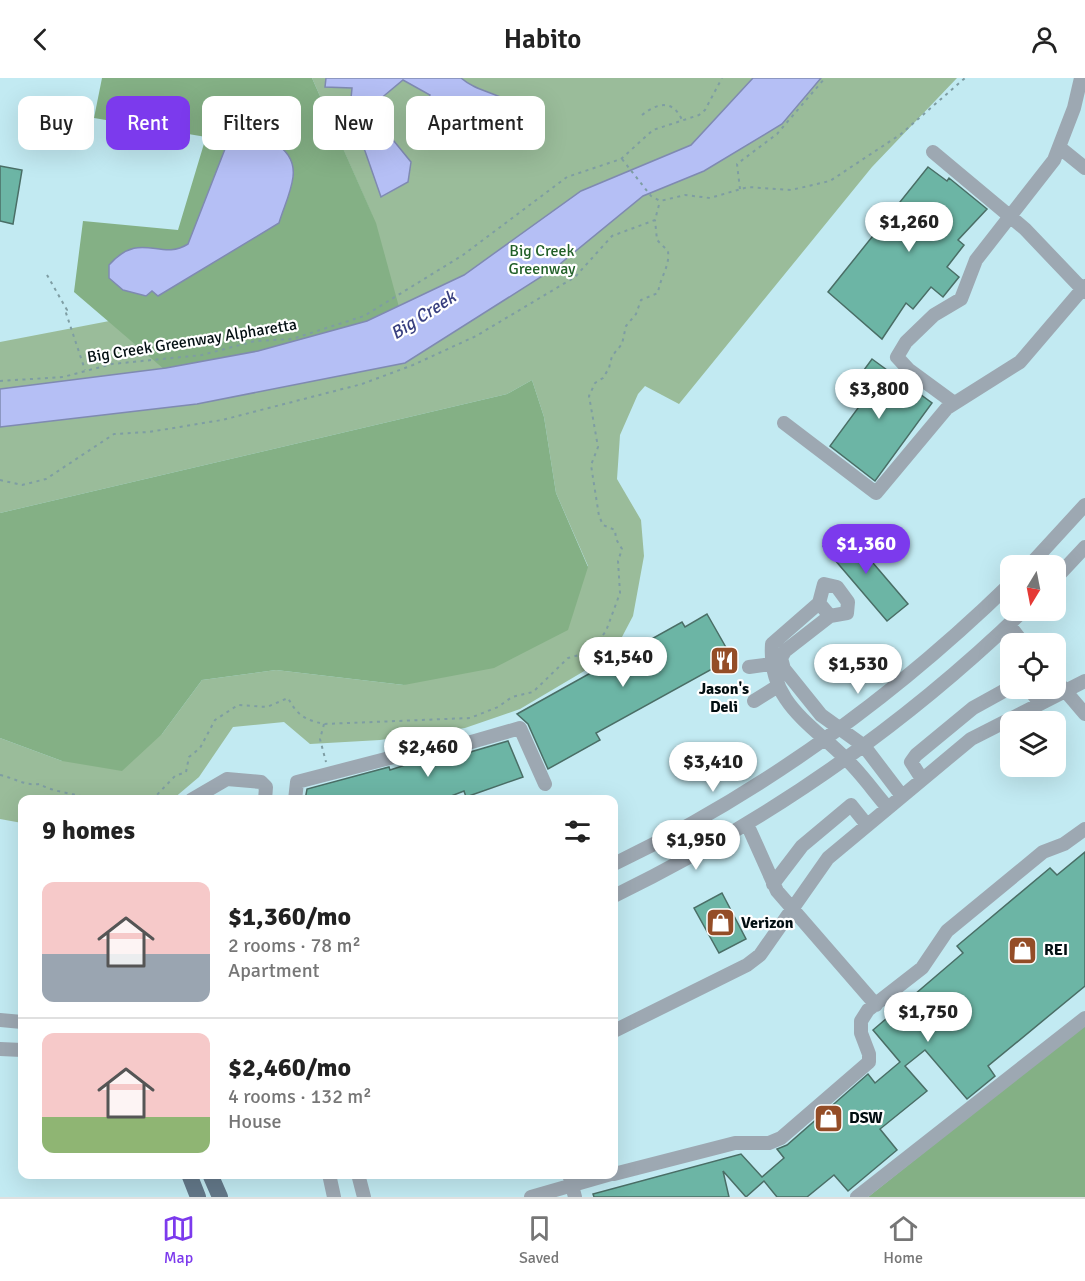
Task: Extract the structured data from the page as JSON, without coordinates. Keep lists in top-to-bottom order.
{
  "streets": {
    "path": ["Big Creek Greenway Alpharetta"]
  },
  "water": ["Big Creek"],
  "parks": ["Big Creek Greenway"],
  "places": {
    "restaurant": ["Jason's Deli"],
    "shop": ["Verizon", "REI", "DSW"]
  },
  "north": "bottom",
  "page": {
    "header": "Habito",
    "chip": [
      "Buy",
      "Rent",
      "Filters",
      "New",
      "Apartment"
    ],
    "price": [
      "$1,260",
      "$3,800",
      "$1,360",
      "$1,540",
      "$1,530",
      "$2,460",
      "$3,410",
      "$1,950",
      "$1,750"
    ],
    "heading": "9 homes",
    "list": [
      {
        "name": "$1,360/mo",
        "note": "2 rooms · 78 m² · Apartment"
      },
      {
        "name": "$2,460/mo",
        "note": "4 rooms · 132 m² · House"
      }
    ],
    "tabs": ["Map", "Saved", "Home"]
  }
}
